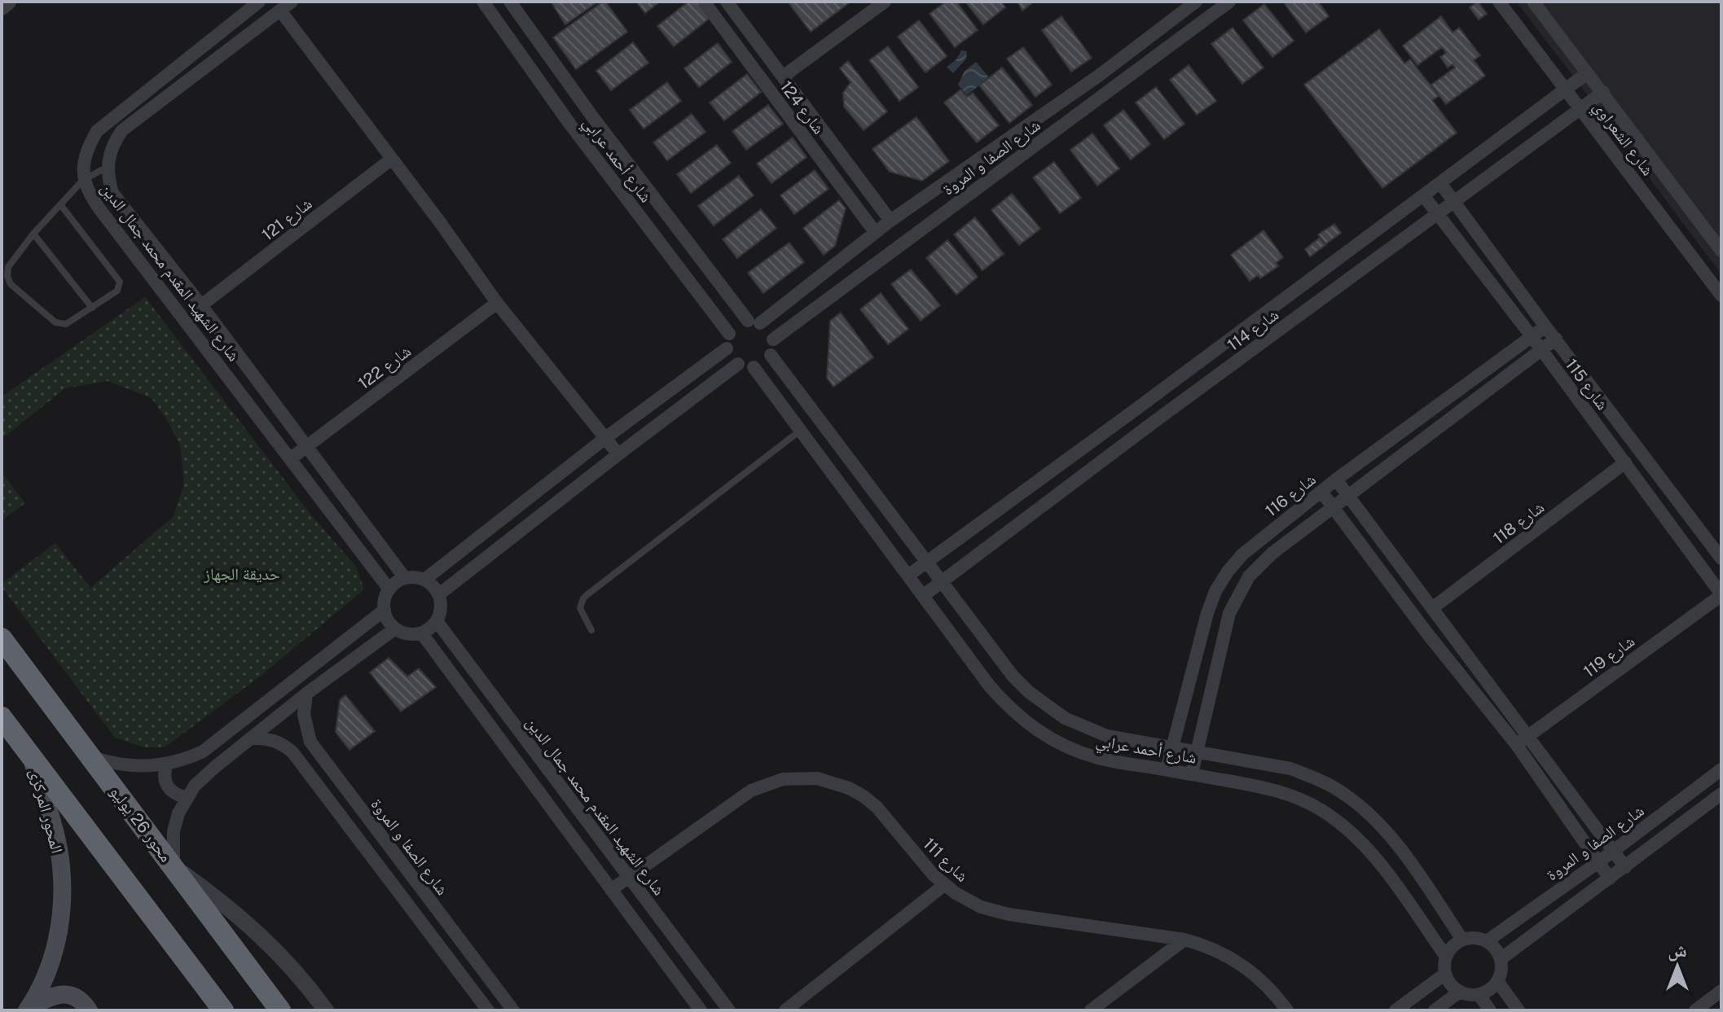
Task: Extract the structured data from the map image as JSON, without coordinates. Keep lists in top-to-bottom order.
{
  "streets": {
    "highway": ["محور 26 يوليو"],
    "main road": ["المحور المركزى"],
    "street": [
      "شارع 124",
      "شارع الشعراوي",
      "شارع الصفا و المروة",
      "شارع أحمد عرابي",
      "شارع 121",
      "شارع الشهيد المقدم محمد جمال الدين",
      "شارع 114",
      "شارع 122",
      "شارع 115",
      "شارع 116",
      "شارع 118",
      "شارع 119",
      "شارع 111"
    ]
  },
  "crossings": [
    ["شارع 124", "شارع الصفا و المروة"],
    ["شارع الشعراوي", "شارع 114"],
    ["شارع الصفا و المروة", "شارع أحمد عرابي"],
    ["شارع أحمد عرابي", "شارع 114"],
    ["شارع أحمد عرابي", "شارع 116"],
    ["شارع 121", "شارع الشهيد المقدم محمد جمال الدين"],
    ["شارع الشهيد المقدم محمد جمال الدين", "شارع 122"],
    ["شارع الشهيد المقدم محمد جمال الدين", "شارع 111"],
    ["شارع 114", "شارع 115"],
    ["شارع 115", "شارع 116"],
    ["شارع 115", "شارع 118"],
    ["شارع 115", "شارع 119"]
  ],
  "parks": ["حديقة الجهاز"],
  "north": "top"
}
